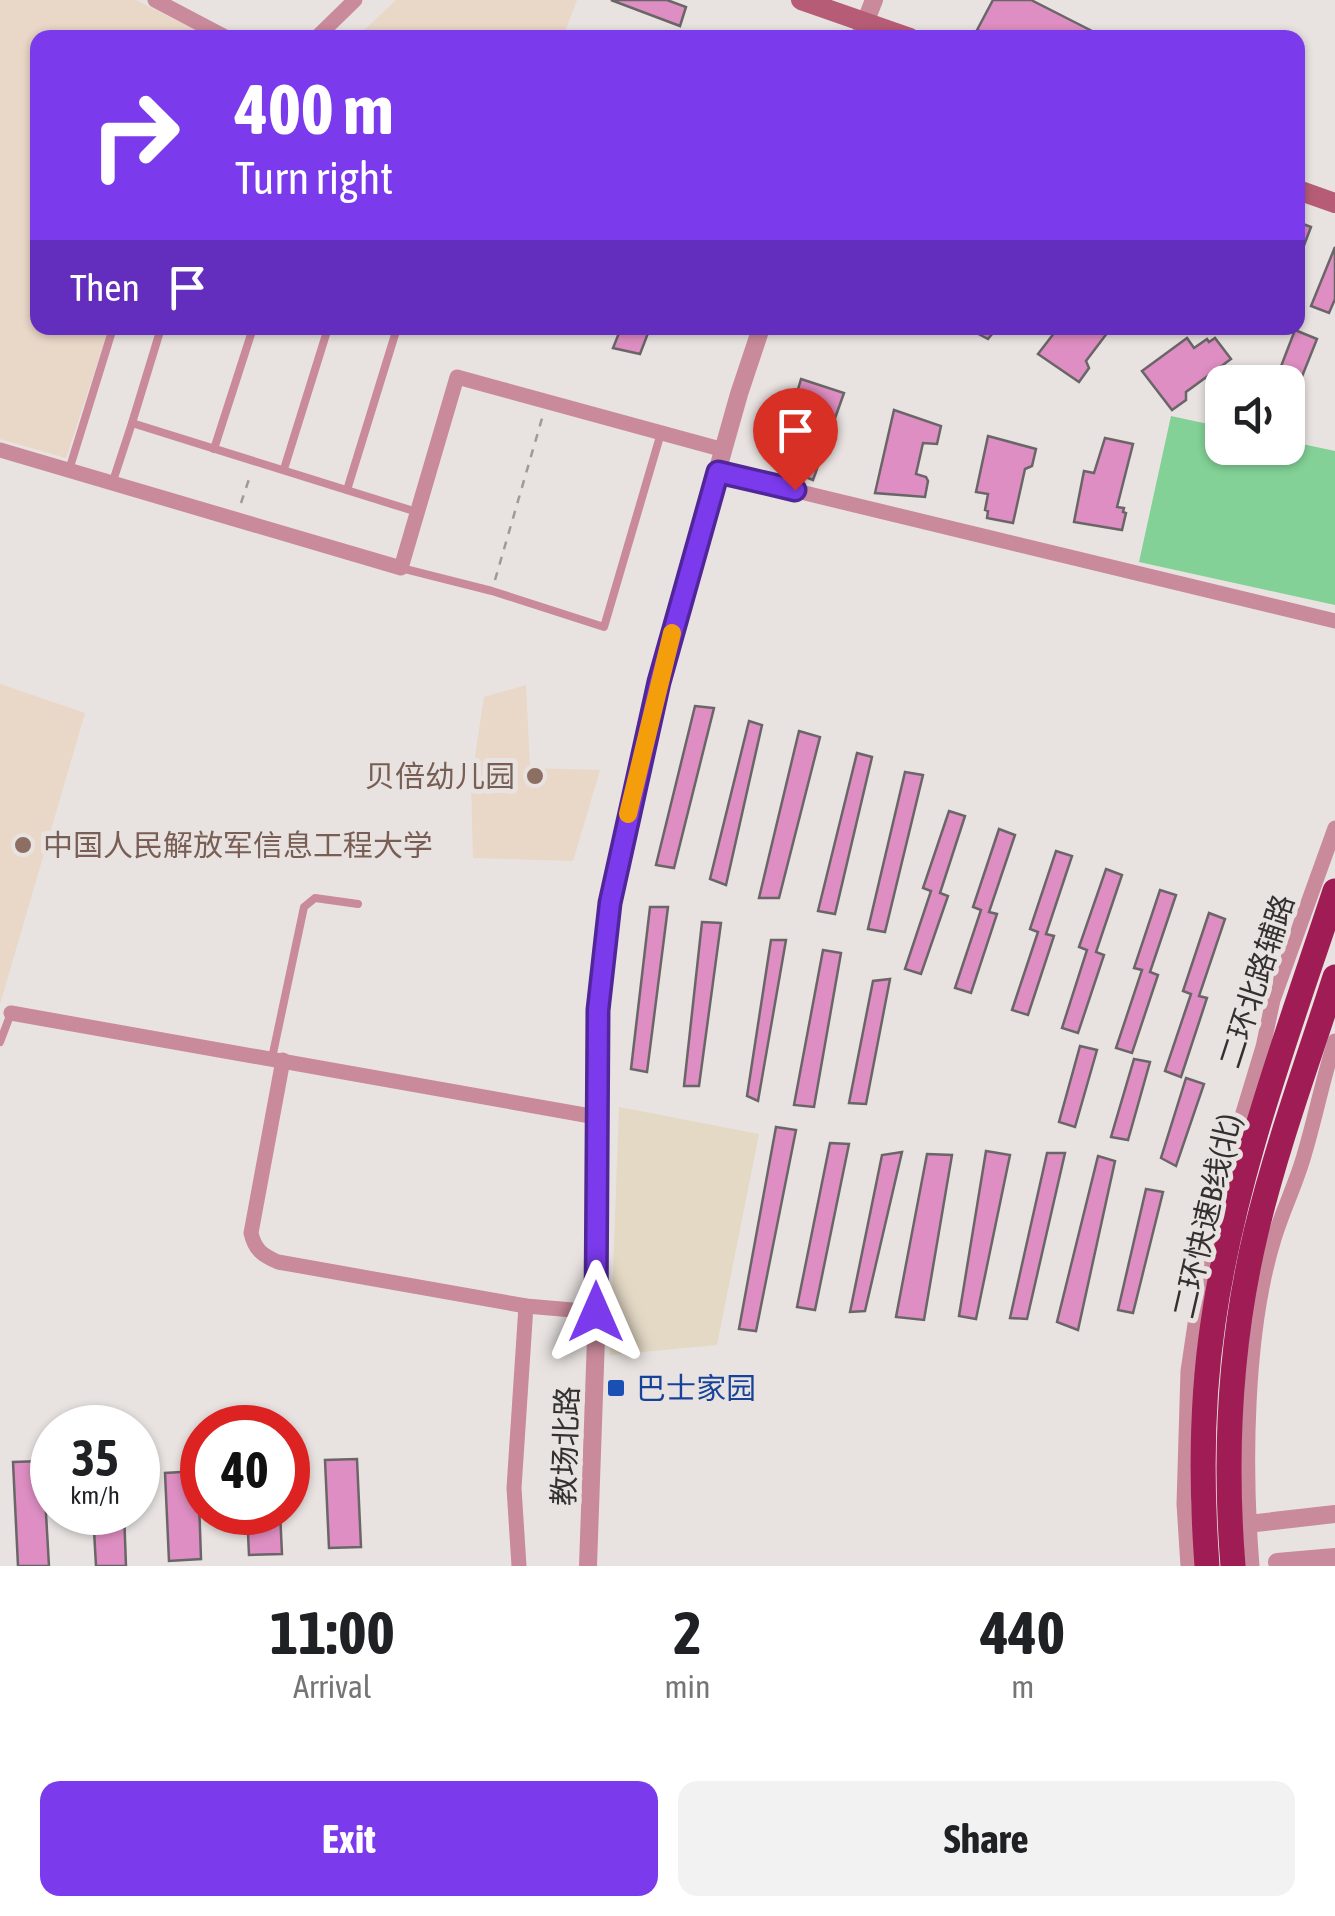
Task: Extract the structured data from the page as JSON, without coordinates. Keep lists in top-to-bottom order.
{
  "streets": {
    "highway": ["二环快速B线(北)"],
    "street": ["二环北路辅路", "教场北路"]
  },
  "places": {
    "other": ["贝倍幼儿园", "中国人民解放军信息工程大学"],
    "transit": ["巴士家园"]
  },
  "page": {
    "turn": ["400 m", "Turn right"],
    "then": "Then",
    "speed": "35 km/h",
    "limit": "40",
    "eta": [
      "11:00",
      "Arrival",
      "2",
      "min",
      "440",
      "m"
    ],
    "buttons": ["Exit", "Share"]
  }
}
